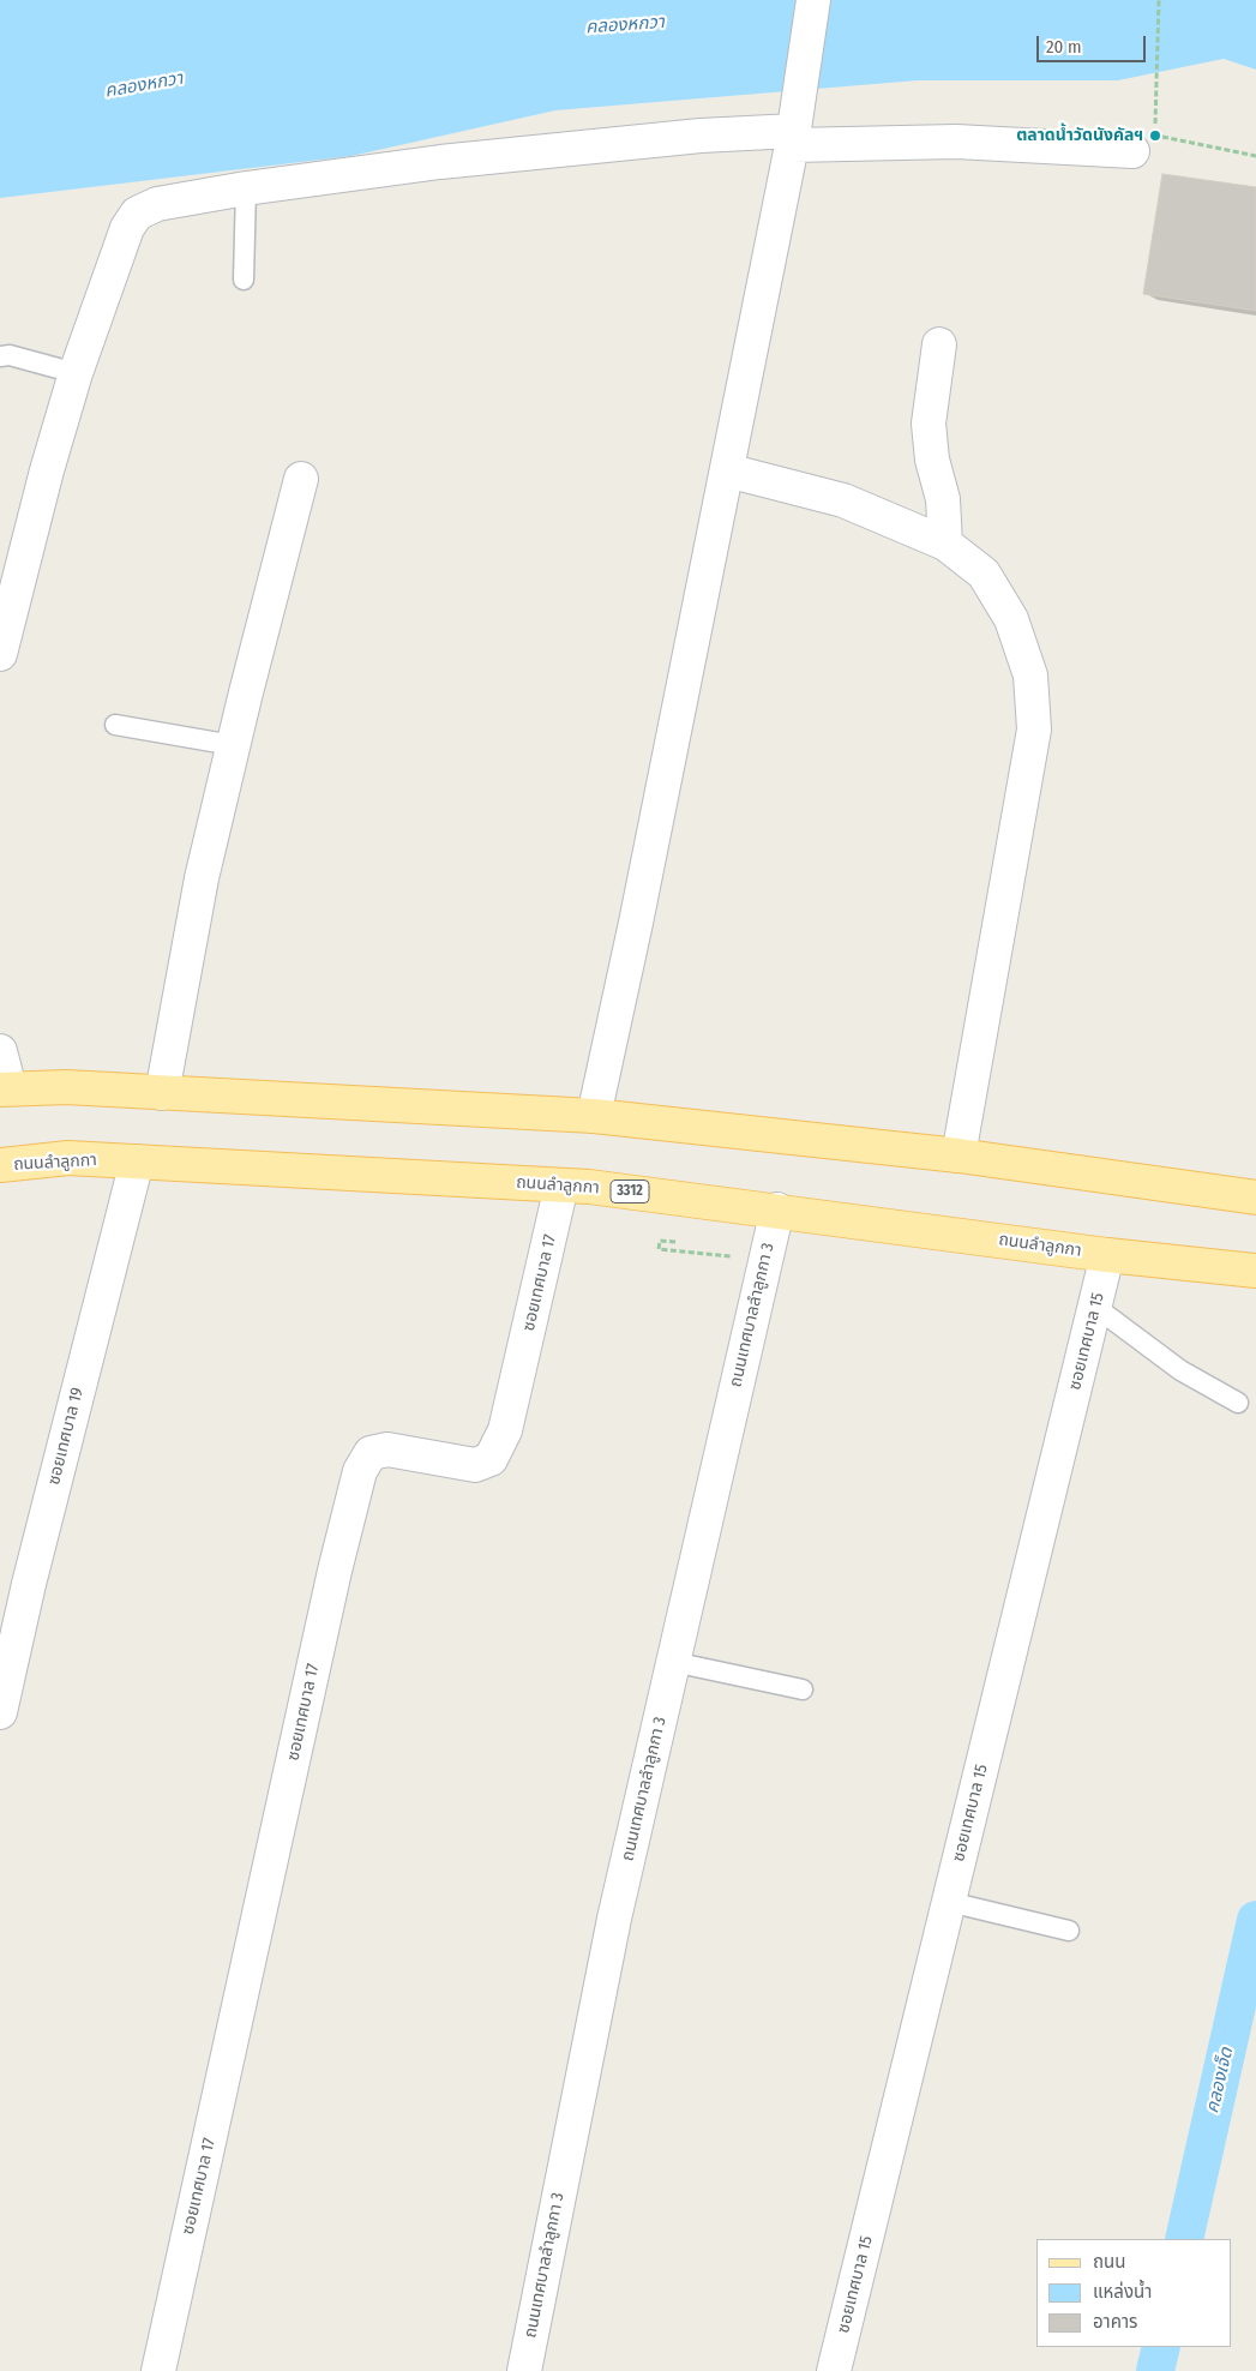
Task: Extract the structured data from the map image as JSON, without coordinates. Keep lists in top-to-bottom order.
{
  "streets": {
    "main road": ["ถนนลำลูกกา", "3312"],
    "street": [
      "ซอยเทศบาล 17",
      "ถนนเทศบาลลำลูกกา 3",
      "ซอยเทศบาล 15",
      "ซอยเทศบาล 19"
    ]
  },
  "crossings": [
    ["ถนนลำลูกกา", "ซอยเทศบาล 17"],
    ["ถนนลำลูกกา", "ถนนเทศบาลลำลูกกา 3"],
    ["ถนนลำลูกกา", "ซอยเทศบาล 15"],
    ["ถนนลำลูกกา", "ซอยเทศบาล 19"]
  ],
  "water": ["คลองหกวา", "คลองเจ็ด"],
  "places": ["ตลาดน้ำวัดนังคัลฯ"],
  "legend": ["ถนน", "แหล่งน้ำ", "อาคาร"],
  "scale_bar": "20 m"
}
